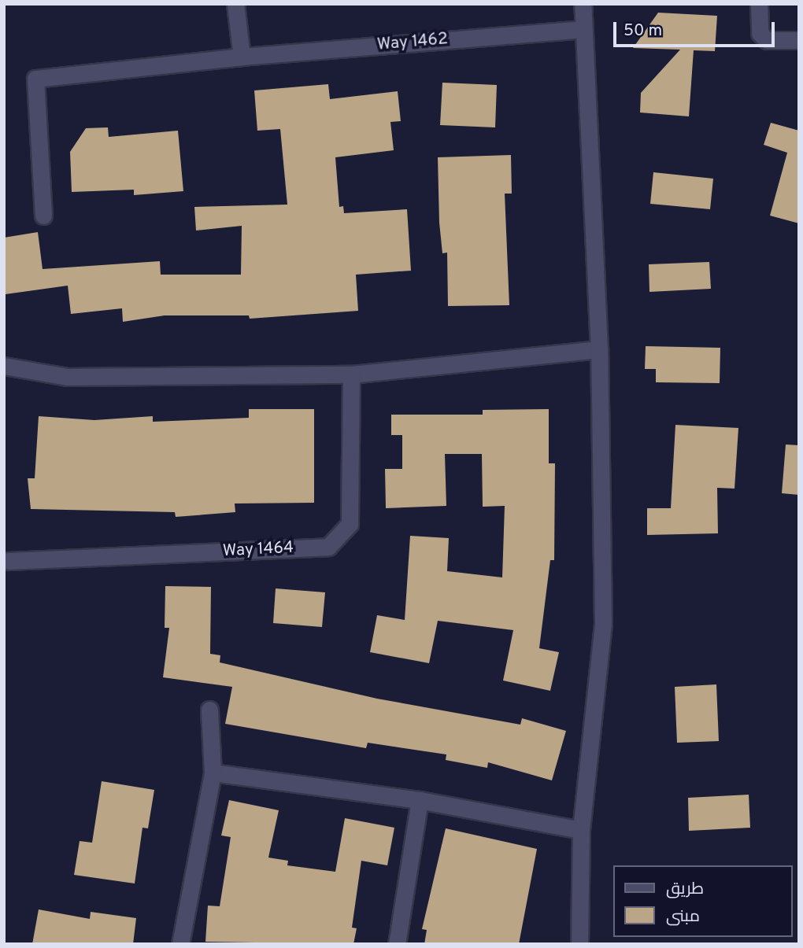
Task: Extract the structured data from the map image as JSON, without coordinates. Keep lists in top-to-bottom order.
{
  "streets": {
    "street": ["Way 1462", "Way 1464"]
  },
  "legend": ["طريق", "مبنى"],
  "scale_bar": "50 m"
}
